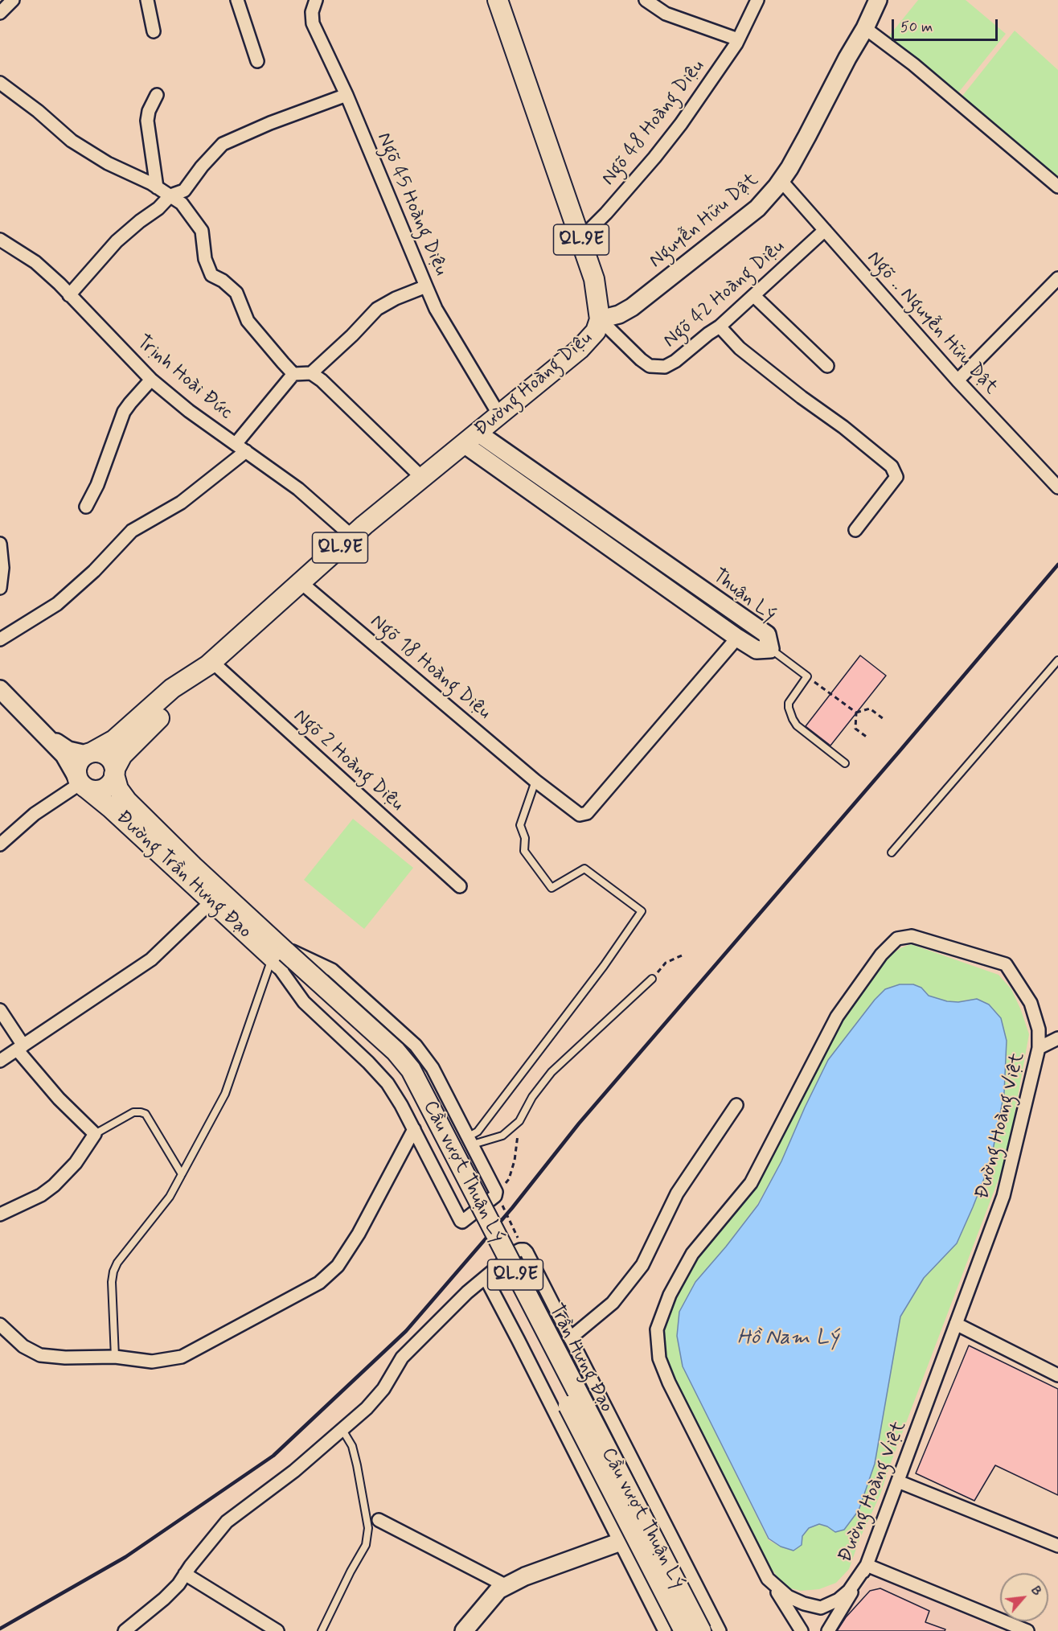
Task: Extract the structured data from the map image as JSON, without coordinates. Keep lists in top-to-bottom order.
{
  "streets": {
    "main road": [
      "QL.9E",
      "Đường Hoàng Diệu",
      "Đường Trần Hưng Đạo",
      "Cầu vượt Thuận Lý"
    ],
    "street": [
      "Ngõ 48 Hoàng Diệu",
      "Ngõ 45 Hoàng Diệu",
      "Nguyễn Hữu Dật",
      "Ngõ 42 Hoàng Diệu",
      "Ngõ .. Nguyễn Hữu Dật",
      "Trịnh Hoài Đức",
      "Thuận Lý",
      "Ngõ 18 Hoàng Diệu",
      "Ngõ 2 Hoàng Diệu",
      "Đường Hoàng Việt",
      "Trần Hưng Đạo"
    ]
  },
  "crossings": [
    ["Ngõ 48 Hoàng Diệu", "Đường Hoàng Diệu"],
    ["Ngõ 45 Hoàng Diệu", "Đường Hoàng Diệu"],
    ["Nguyễn Hữu Dật", "Ngõ 42 Hoàng Diệu"],
    ["Nguyễn Hữu Dật", "Ngõ .. Nguyễn Hữu Dật"],
    ["Nguyễn Hữu Dật", "Đường Hoàng Diệu"],
    ["QL.9E", "Đường Hoàng Diệu"],
    ["QL.9E", "Đường Trần Hưng Đạo"],
    ["QL.9E", "Cầu vượt Thuận Lý"],
    ["Ngõ 42 Hoàng Diệu", "Ngõ .. Nguyễn Hữu Dật"],
    ["Ngõ 42 Hoàng Diệu", "Đường Hoàng Diệu"],
    ["Trịnh Hoài Đức", "Đường Hoàng Diệu"],
    ["Đường Hoàng Diệu", "Thuận Lý"],
    ["Đường Hoàng Diệu", "Ngõ 18 Hoàng Diệu"],
    ["Đường Hoàng Diệu", "Ngõ 2 Hoàng Diệu"],
    ["Đường Hoàng Diệu", "Đường Trần Hưng Đạo"],
    ["Thuận Lý", "Ngõ 18 Hoàng Diệu"],
    ["Đường Trần Hưng Đạo", "Cầu vượt Thuận Lý"]
  ],
  "water": ["Hồ Nam Lý"],
  "scale_bar": "50 m",
  "north": "top right"
}
